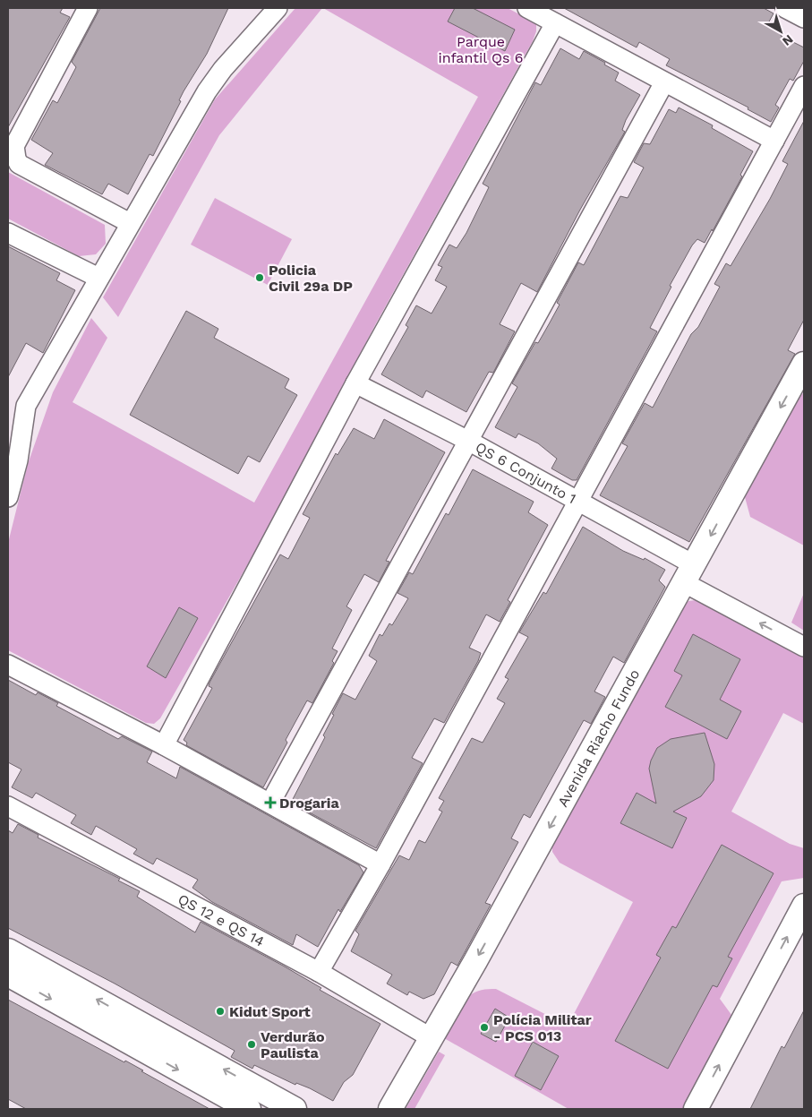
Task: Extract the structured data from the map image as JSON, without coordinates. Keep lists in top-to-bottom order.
{
  "streets": {
    "street": ["QS 6 Conjunto 1", "Avenida Riacho Fundo", "QS 12 e QS 14"]
  },
  "crossings": [
    ["QS 6 Conjunto 1", "Avenida Riacho Fundo"],
    ["Avenida Riacho Fundo", "QS 12 e QS 14"]
  ],
  "parks": ["Parque infantil Qs 6"],
  "places": {
    "other": [
      "Policia Civil 29a DP",
      "Kidut Sport",
      "Polícia Militar - PCS 013",
      "Verdurão Paulista"
    ],
    "health": ["Drogaria"]
  },
  "north": "bottom right"
}
